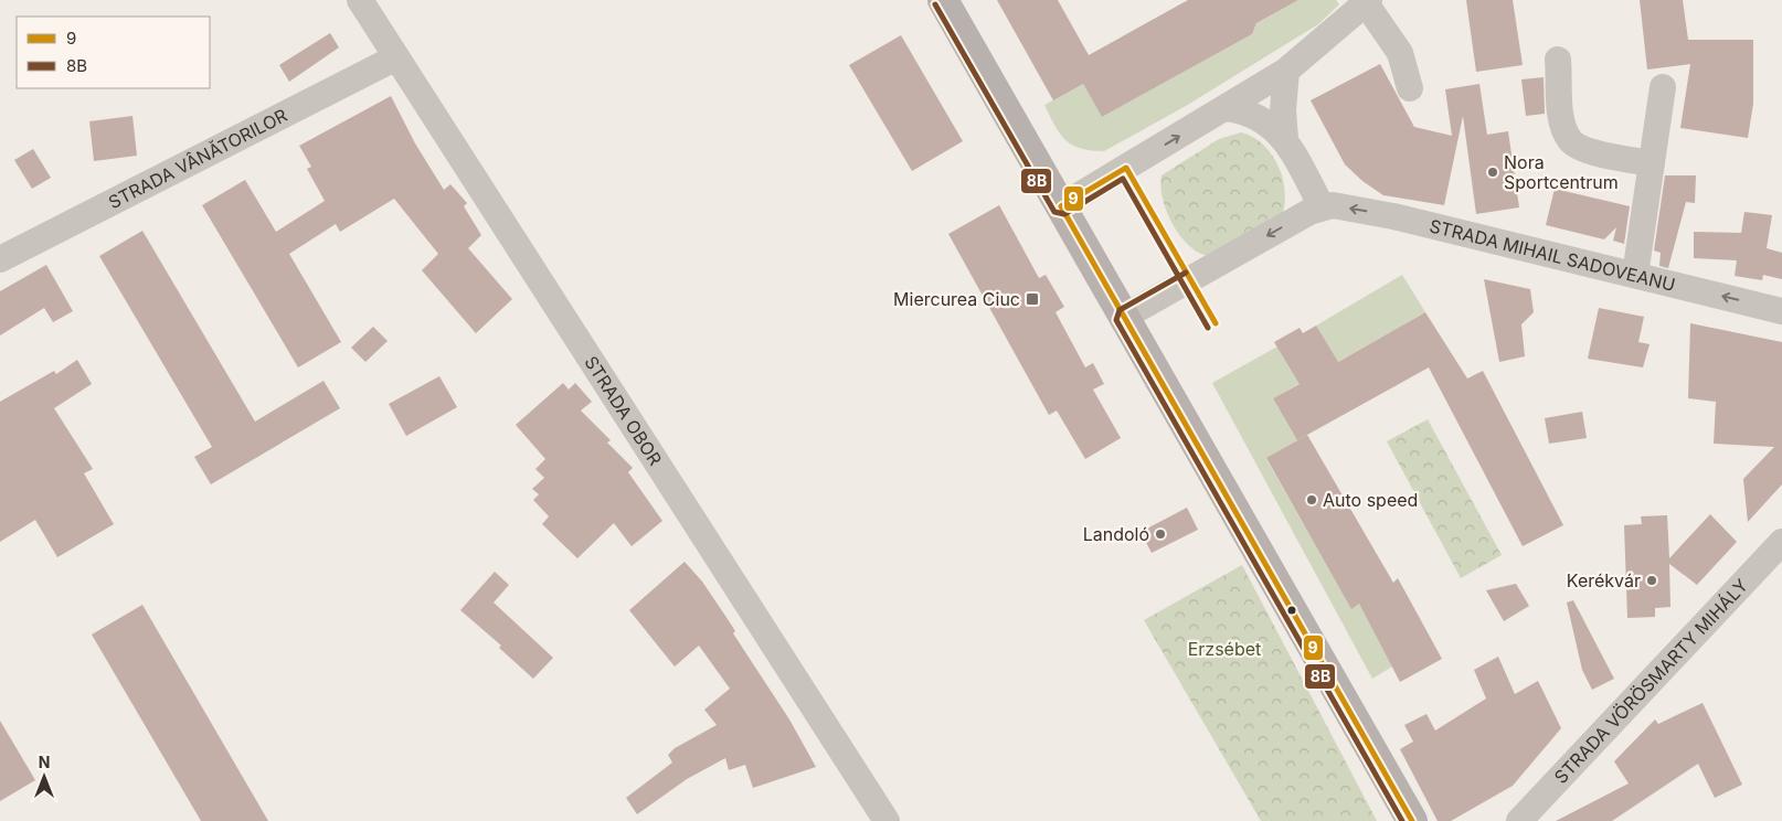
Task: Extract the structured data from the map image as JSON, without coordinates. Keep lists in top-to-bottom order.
{
  "streets": {
    "street": [
      "STRADA VÂNĂTORILOR",
      "STRADA MIHAIL SADOVEANU",
      "STRADA OBOR",
      "STRADA VÖRÖSMARTY MIHÁLY"
    ]
  },
  "crossings": [
    ["STRADA VÂNĂTORILOR", "STRADA OBOR"]
  ],
  "one_way": ["STRADA MIHAIL SADOVEANU"],
  "parks": ["Erzsébet"],
  "places": {
    "other": [
      "Nora Sportcentrum",
      "Auto speed",
      "Landoló",
      "Kerékvár"
    ],
    "transit": ["Miercurea Ciuc"]
  },
  "lines": ["transit line 8B", "transit line 9"],
  "legend": ["9", "8B"],
  "north": "top"
}
